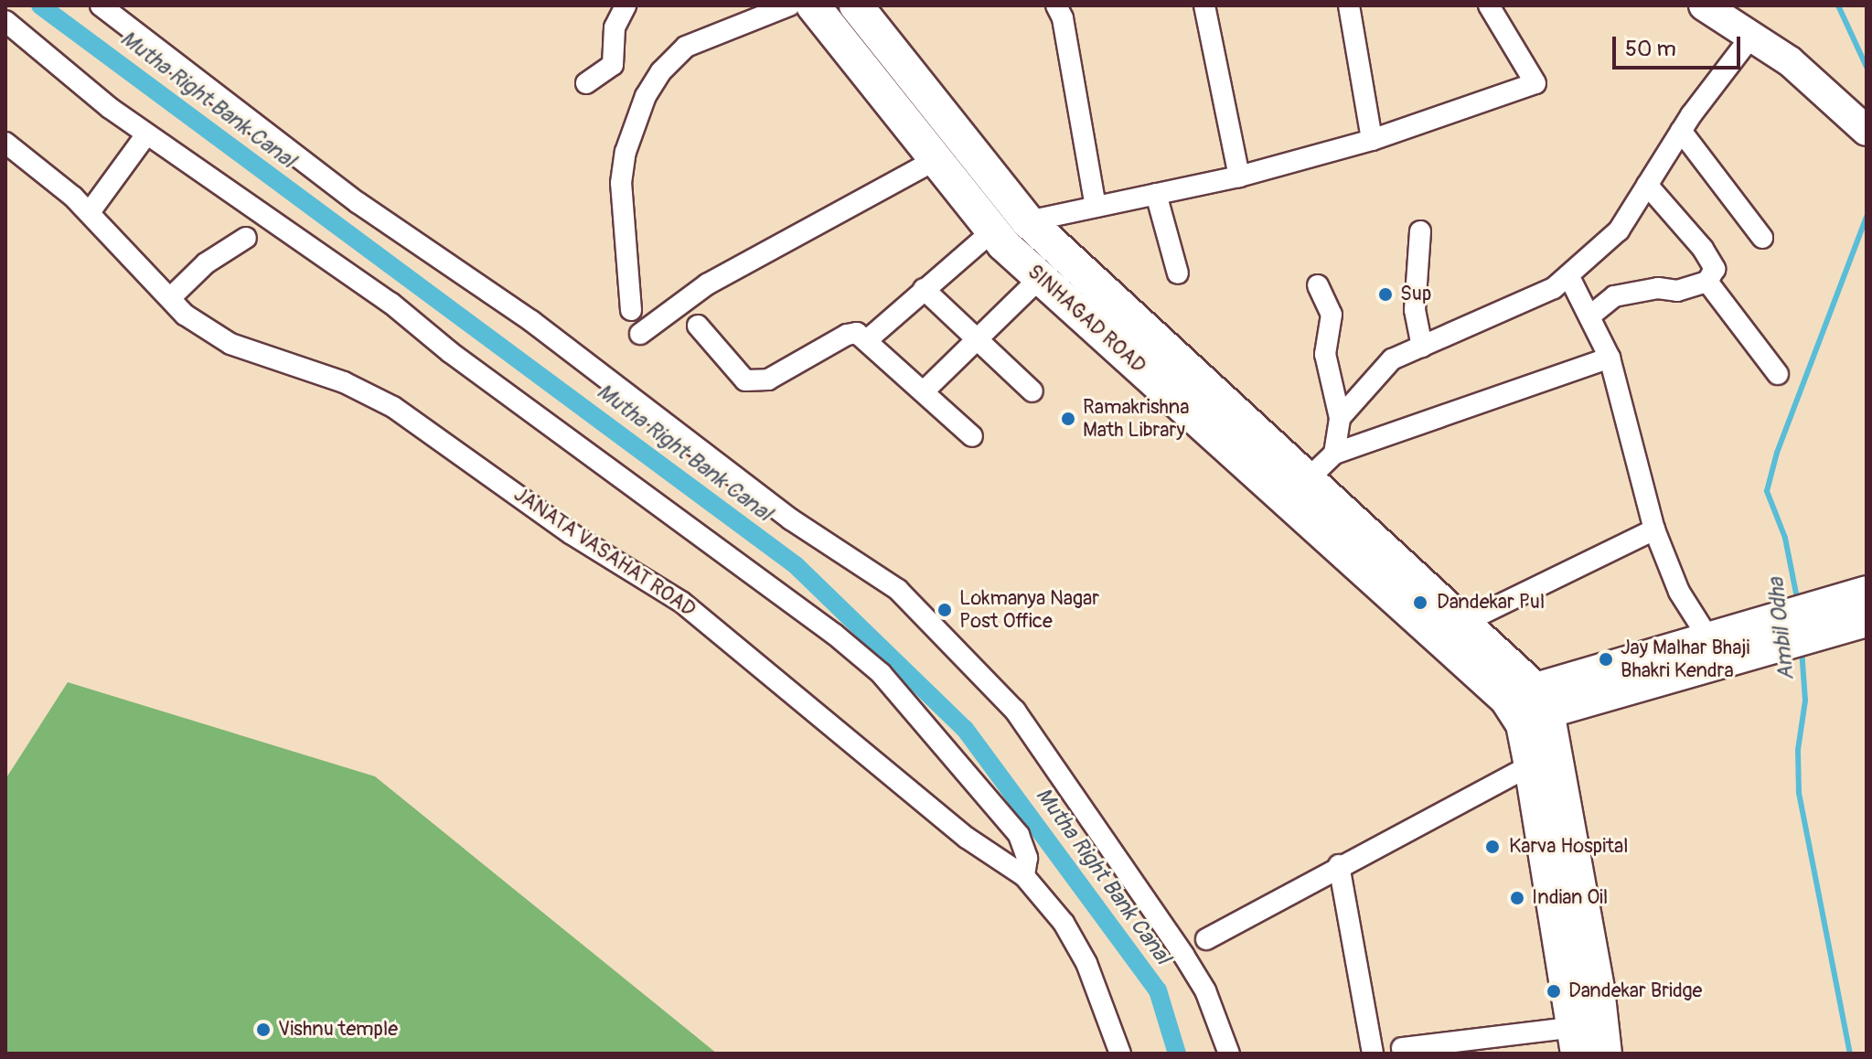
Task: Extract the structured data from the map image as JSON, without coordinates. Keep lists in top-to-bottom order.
{
  "streets": {
    "main road": ["SINHAGAD ROAD"],
    "street": ["JANATA VASAHAT ROAD"]
  },
  "water": ["Mutha Right Bank Canal", "Ambil Odha"],
  "places": [
    "Sup",
    "Ramakrishna Math Library",
    "Dandekar Pul",
    "Lokmanya Nagar Post Office",
    "Jay Malhar Bhaji Bhakri Kendra",
    "Karva Hospital",
    "Indian Oil",
    "Dandekar Bridge",
    "Vishnu temple"
  ],
  "scale_bar": "50 m"
}
